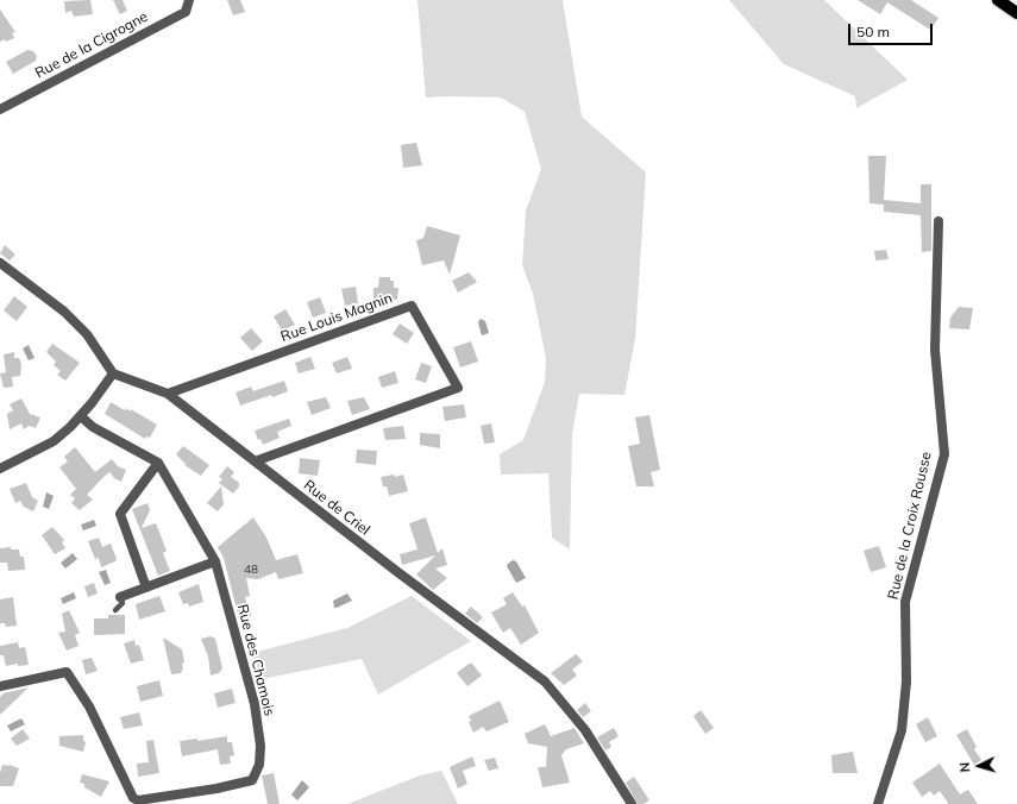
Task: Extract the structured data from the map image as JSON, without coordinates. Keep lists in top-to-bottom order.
{
  "streets": {
    "street": [
      "Rue de la Cigrogne",
      "Rue Louis Magnin",
      "Rue de Criel",
      "Rue de la Croix Rousse",
      "Rue des Chamois"
    ]
  },
  "crossings": [
    ["Rue Louis Magnin", "Rue de Criel"]
  ],
  "house_numbers": ["48"],
  "scale_bar": "50 m",
  "north": "left"
}
